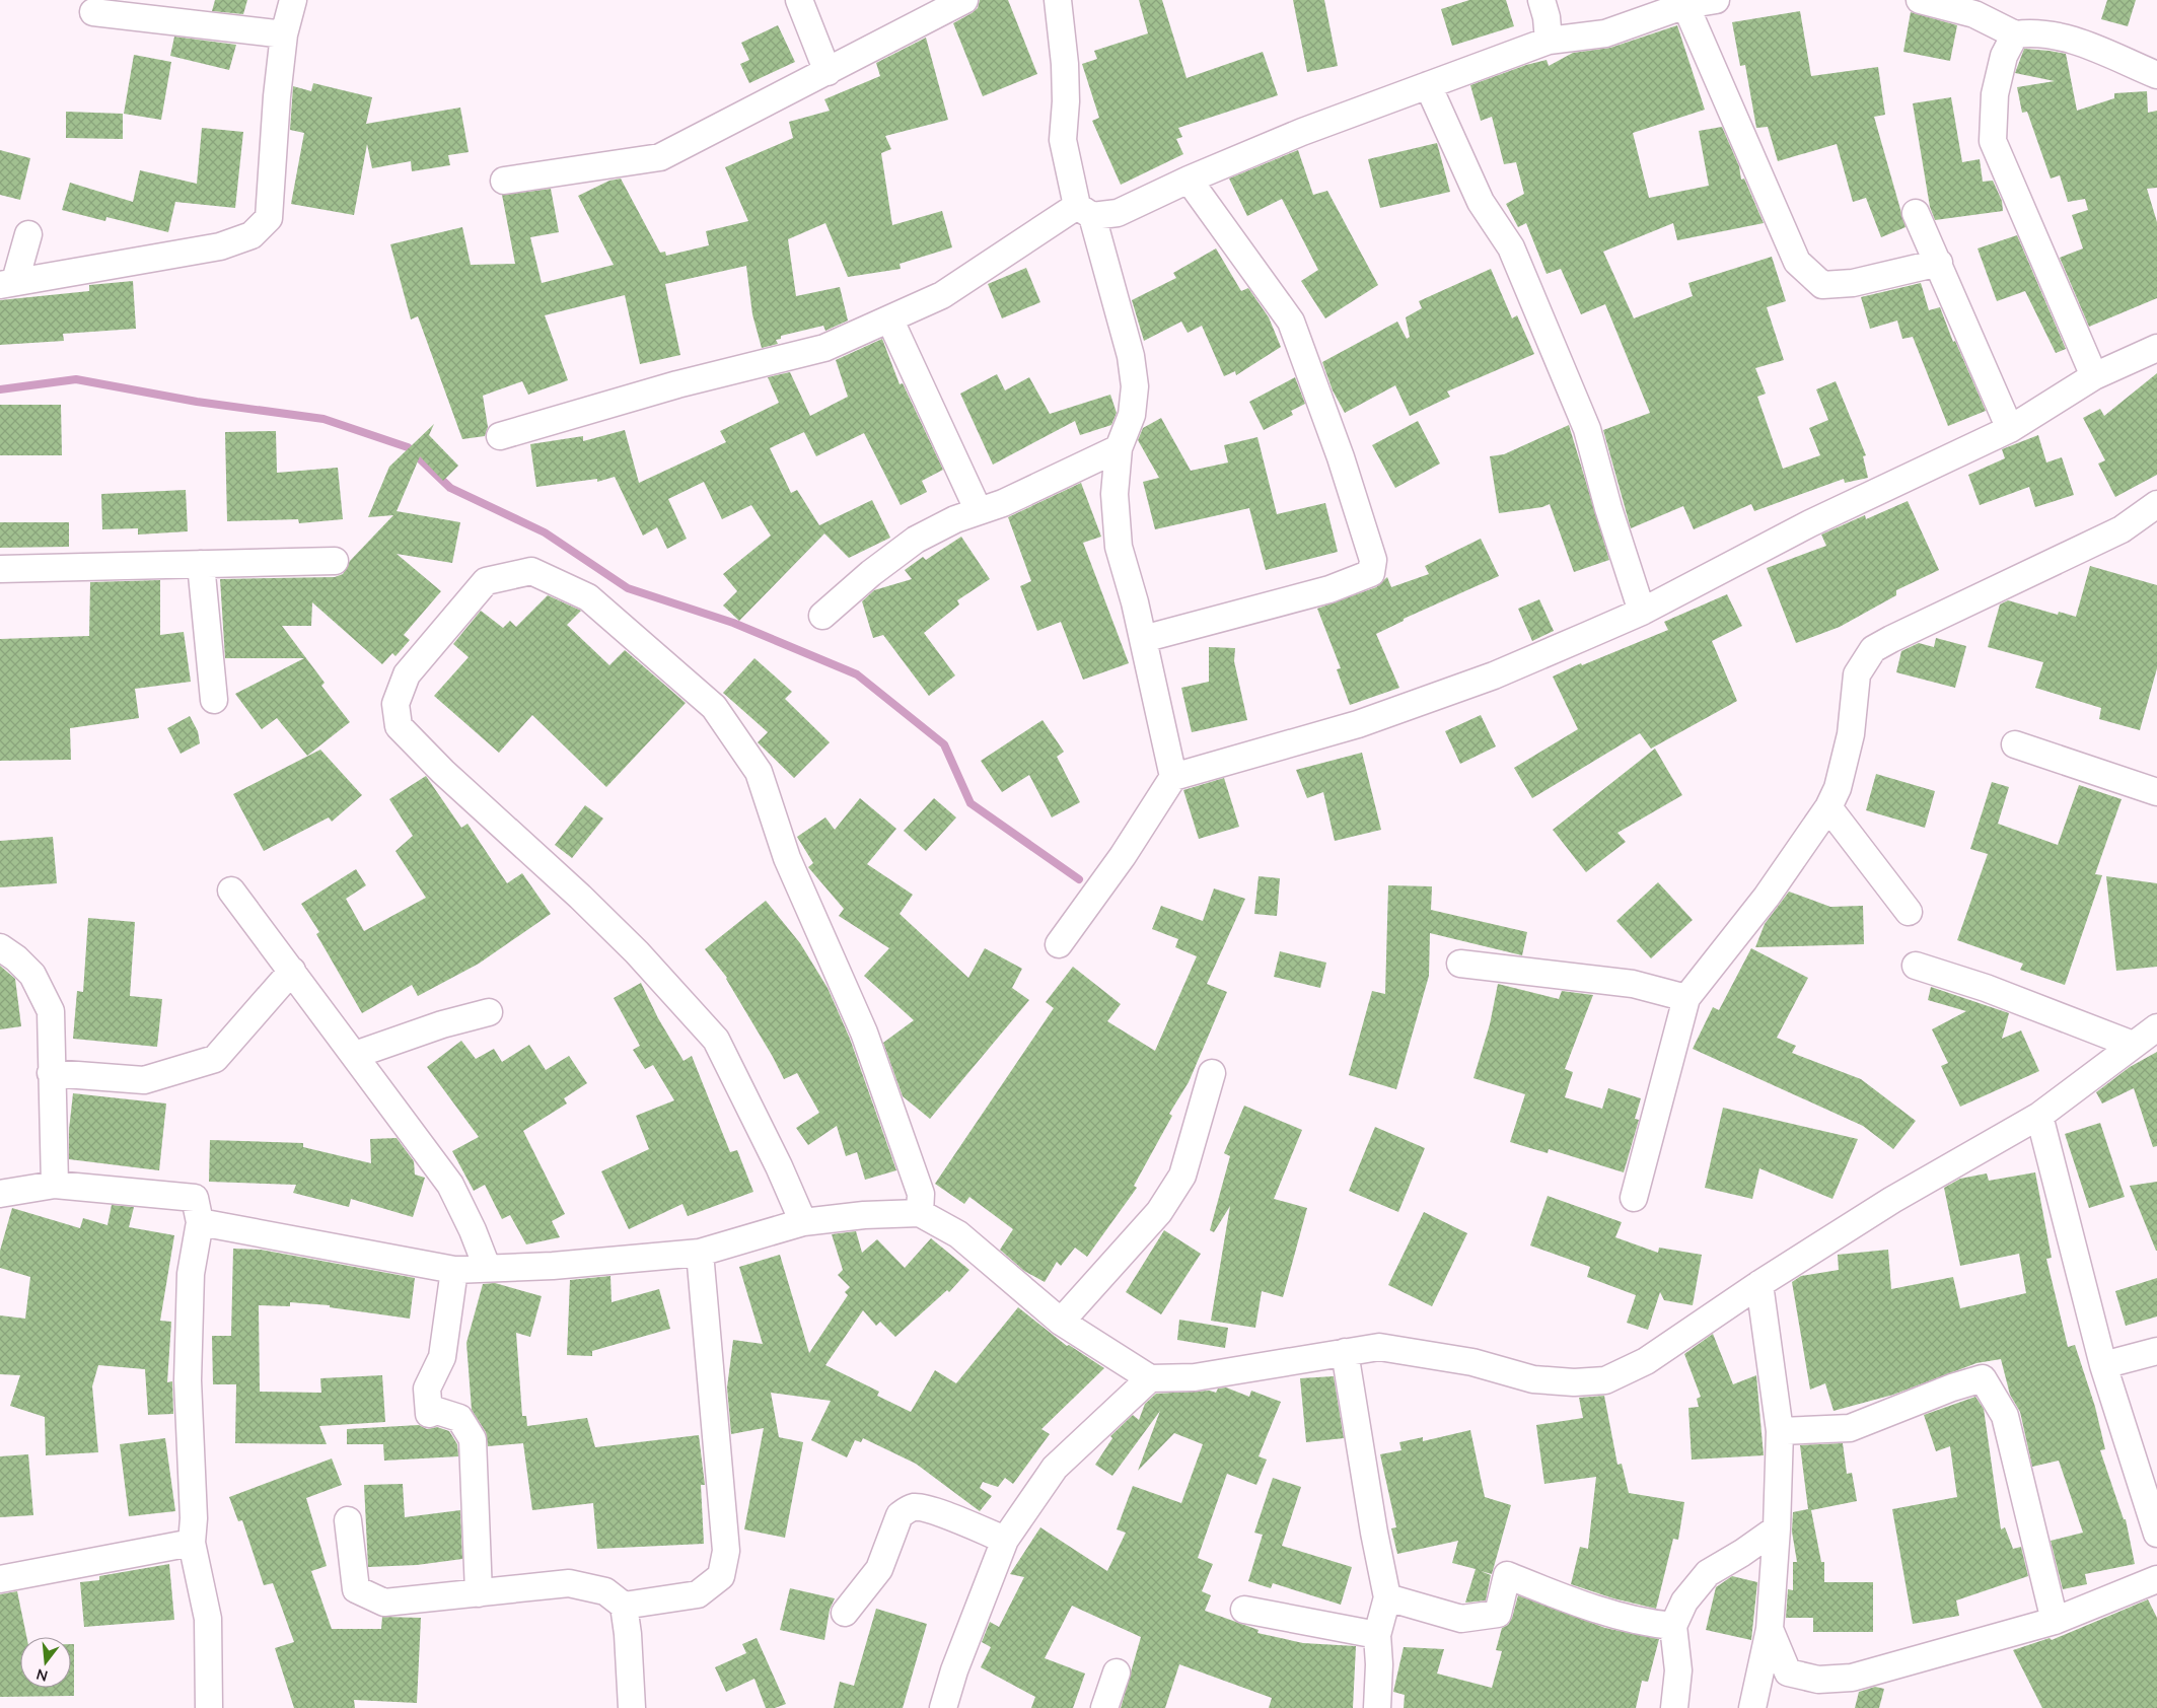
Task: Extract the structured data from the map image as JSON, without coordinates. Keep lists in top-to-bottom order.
{
  "north": "bottom"
}
